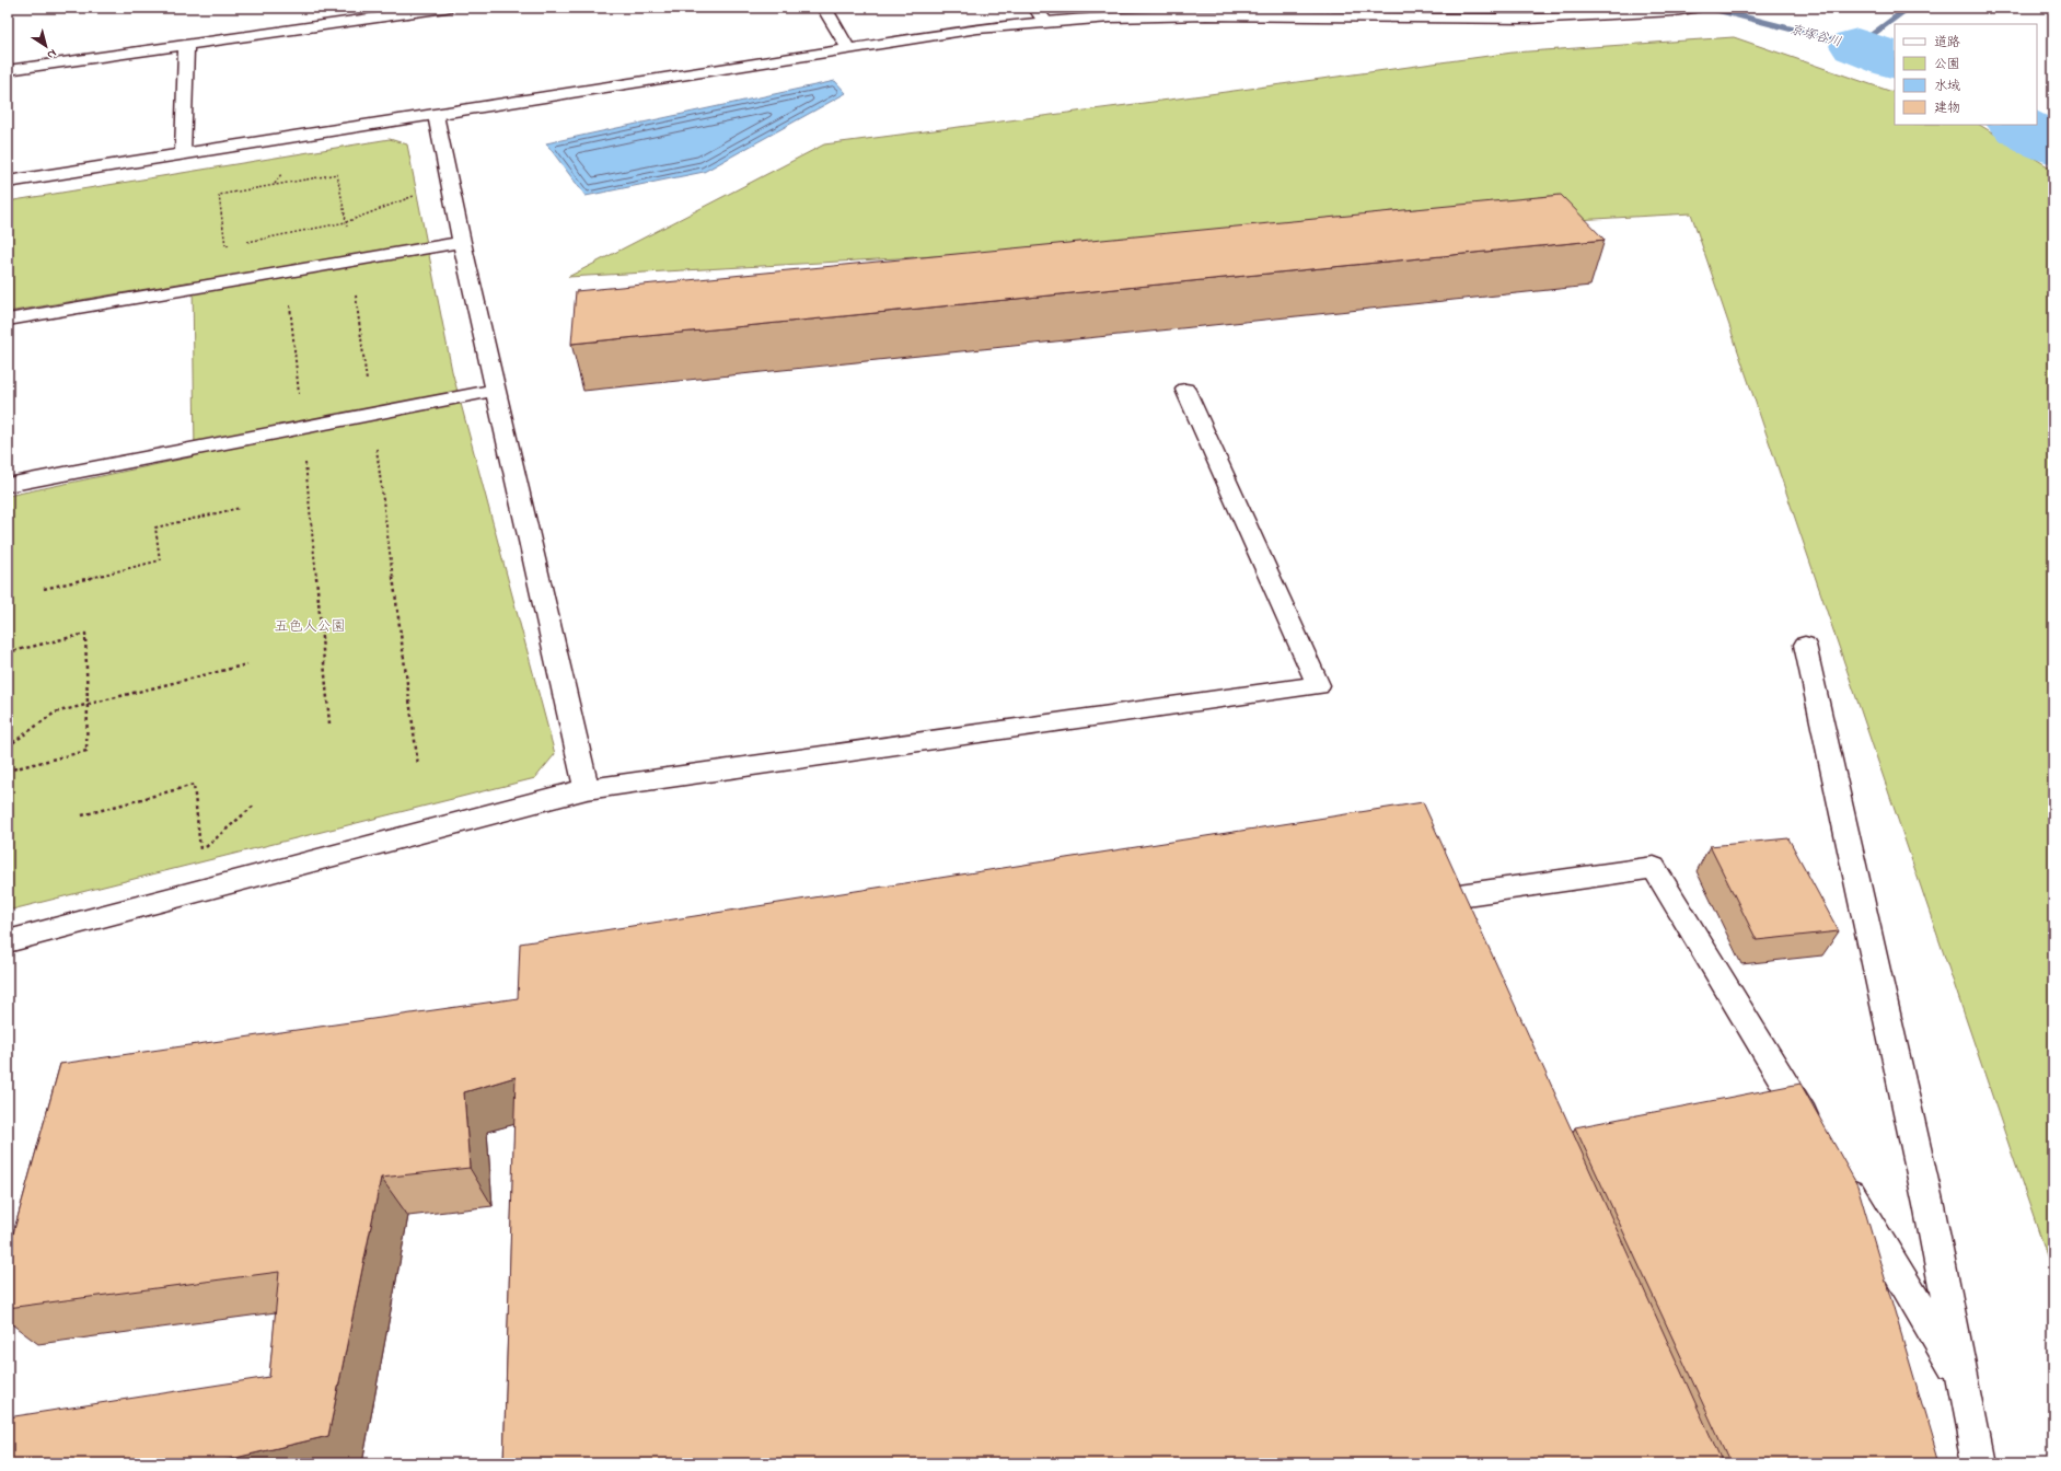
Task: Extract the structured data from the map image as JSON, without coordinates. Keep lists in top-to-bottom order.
{
  "water": ["京塚谷川"],
  "parks": ["五色人公園"],
  "legend": [
    "道路",
    "公園",
    "水域",
    "建物"
  ],
  "north": "bottom right"
}
